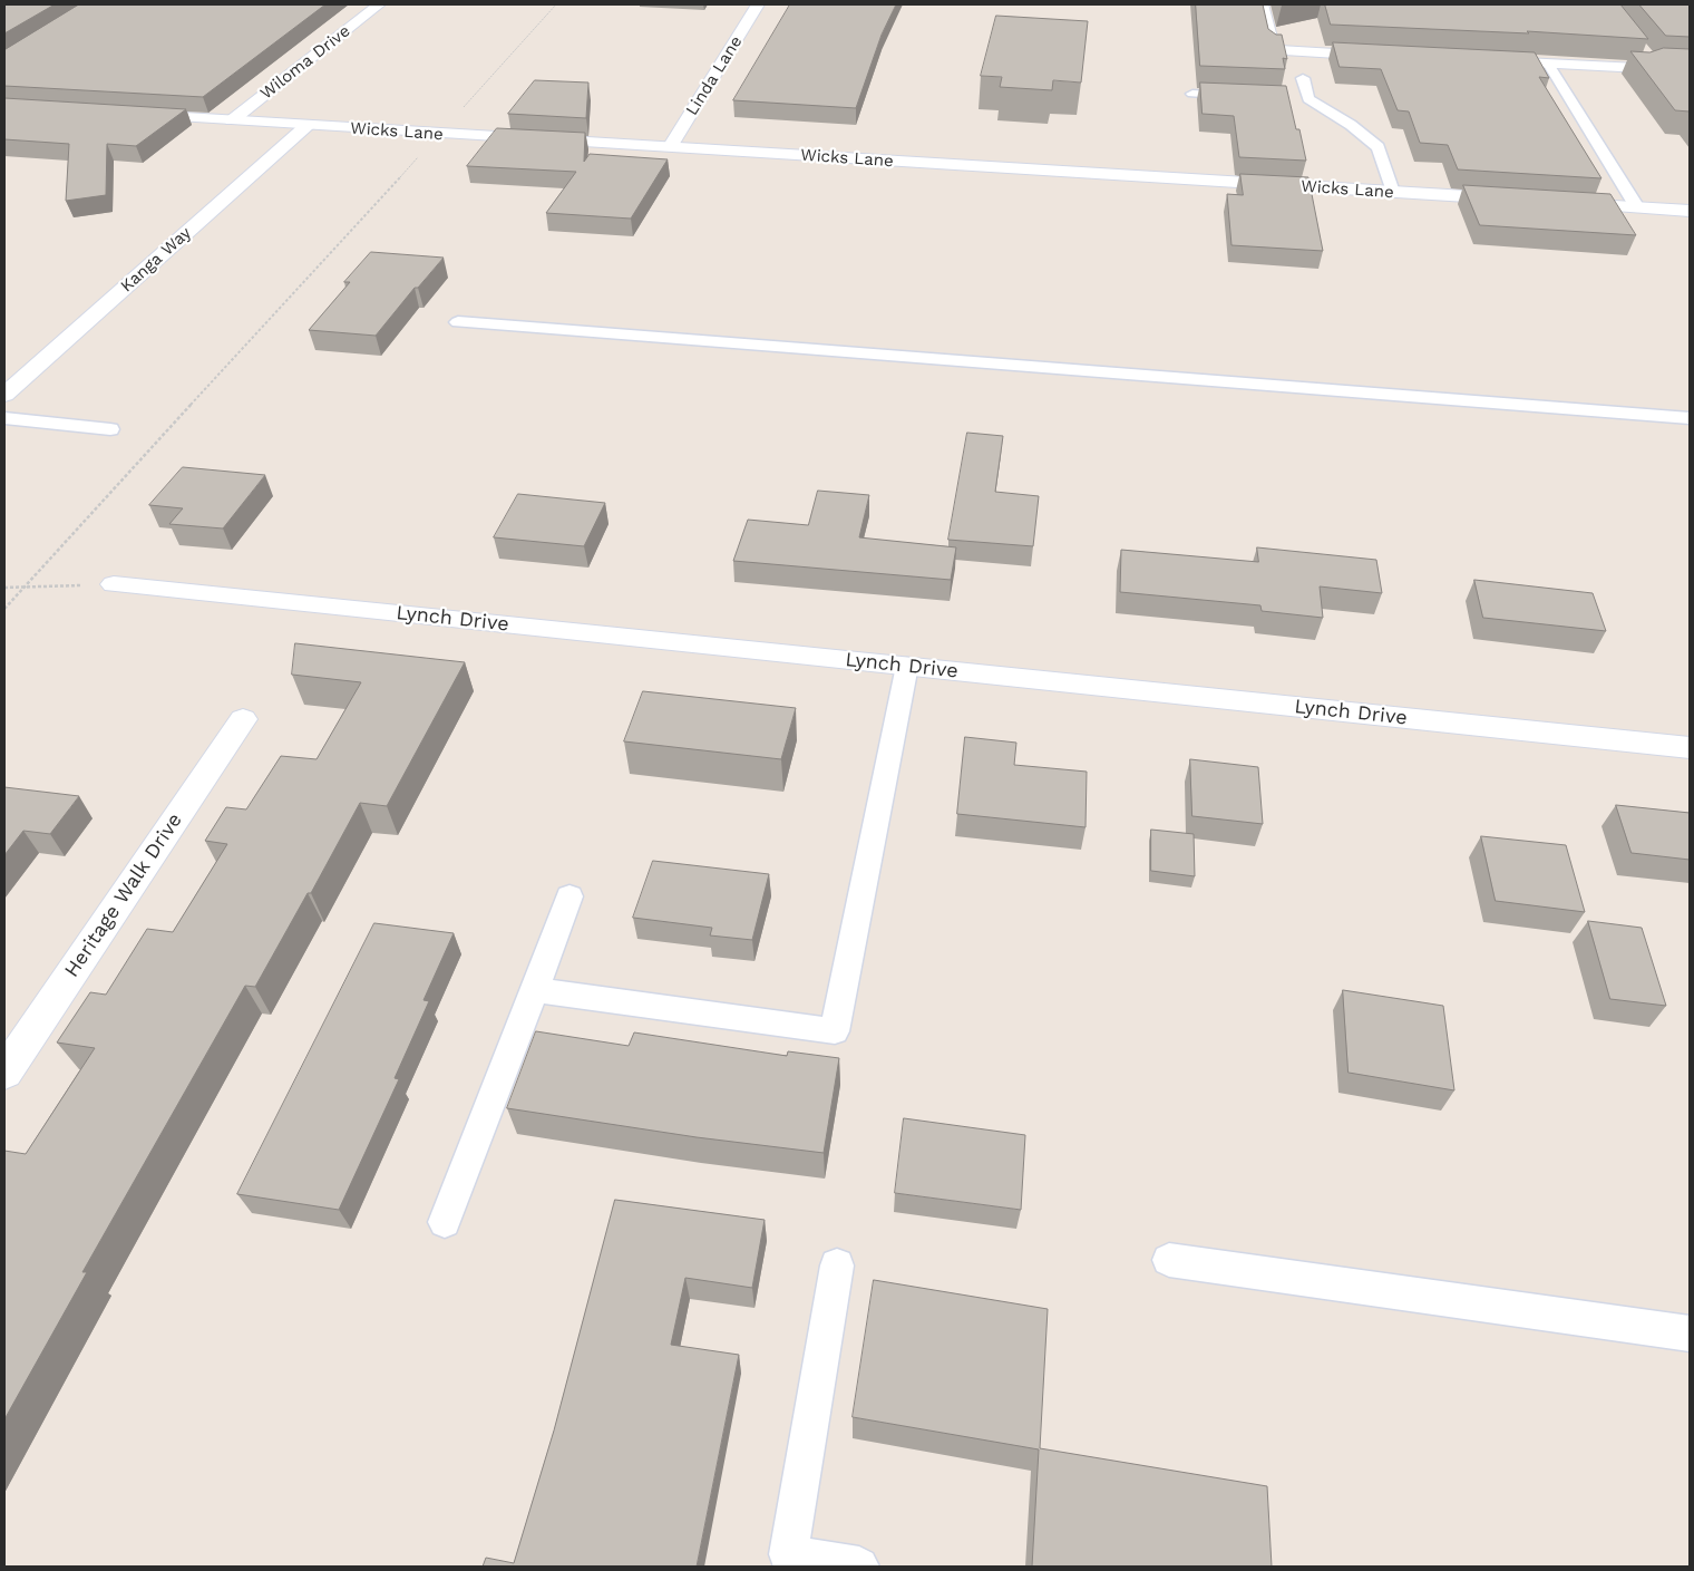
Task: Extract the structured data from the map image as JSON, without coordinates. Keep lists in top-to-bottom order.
{
  "streets": {
    "street": [
      "Wiloma Drive",
      "Linda Lane",
      "Wicks Lane",
      "Kanga Way",
      "Lynch Drive",
      "Heritage Walk Drive"
    ]
  },
  "crossings": [
    ["Wiloma Drive", "Wicks Lane"],
    ["Linda Lane", "Wicks Lane"],
    ["Wicks Lane", "Kanga Way"]
  ]
}
